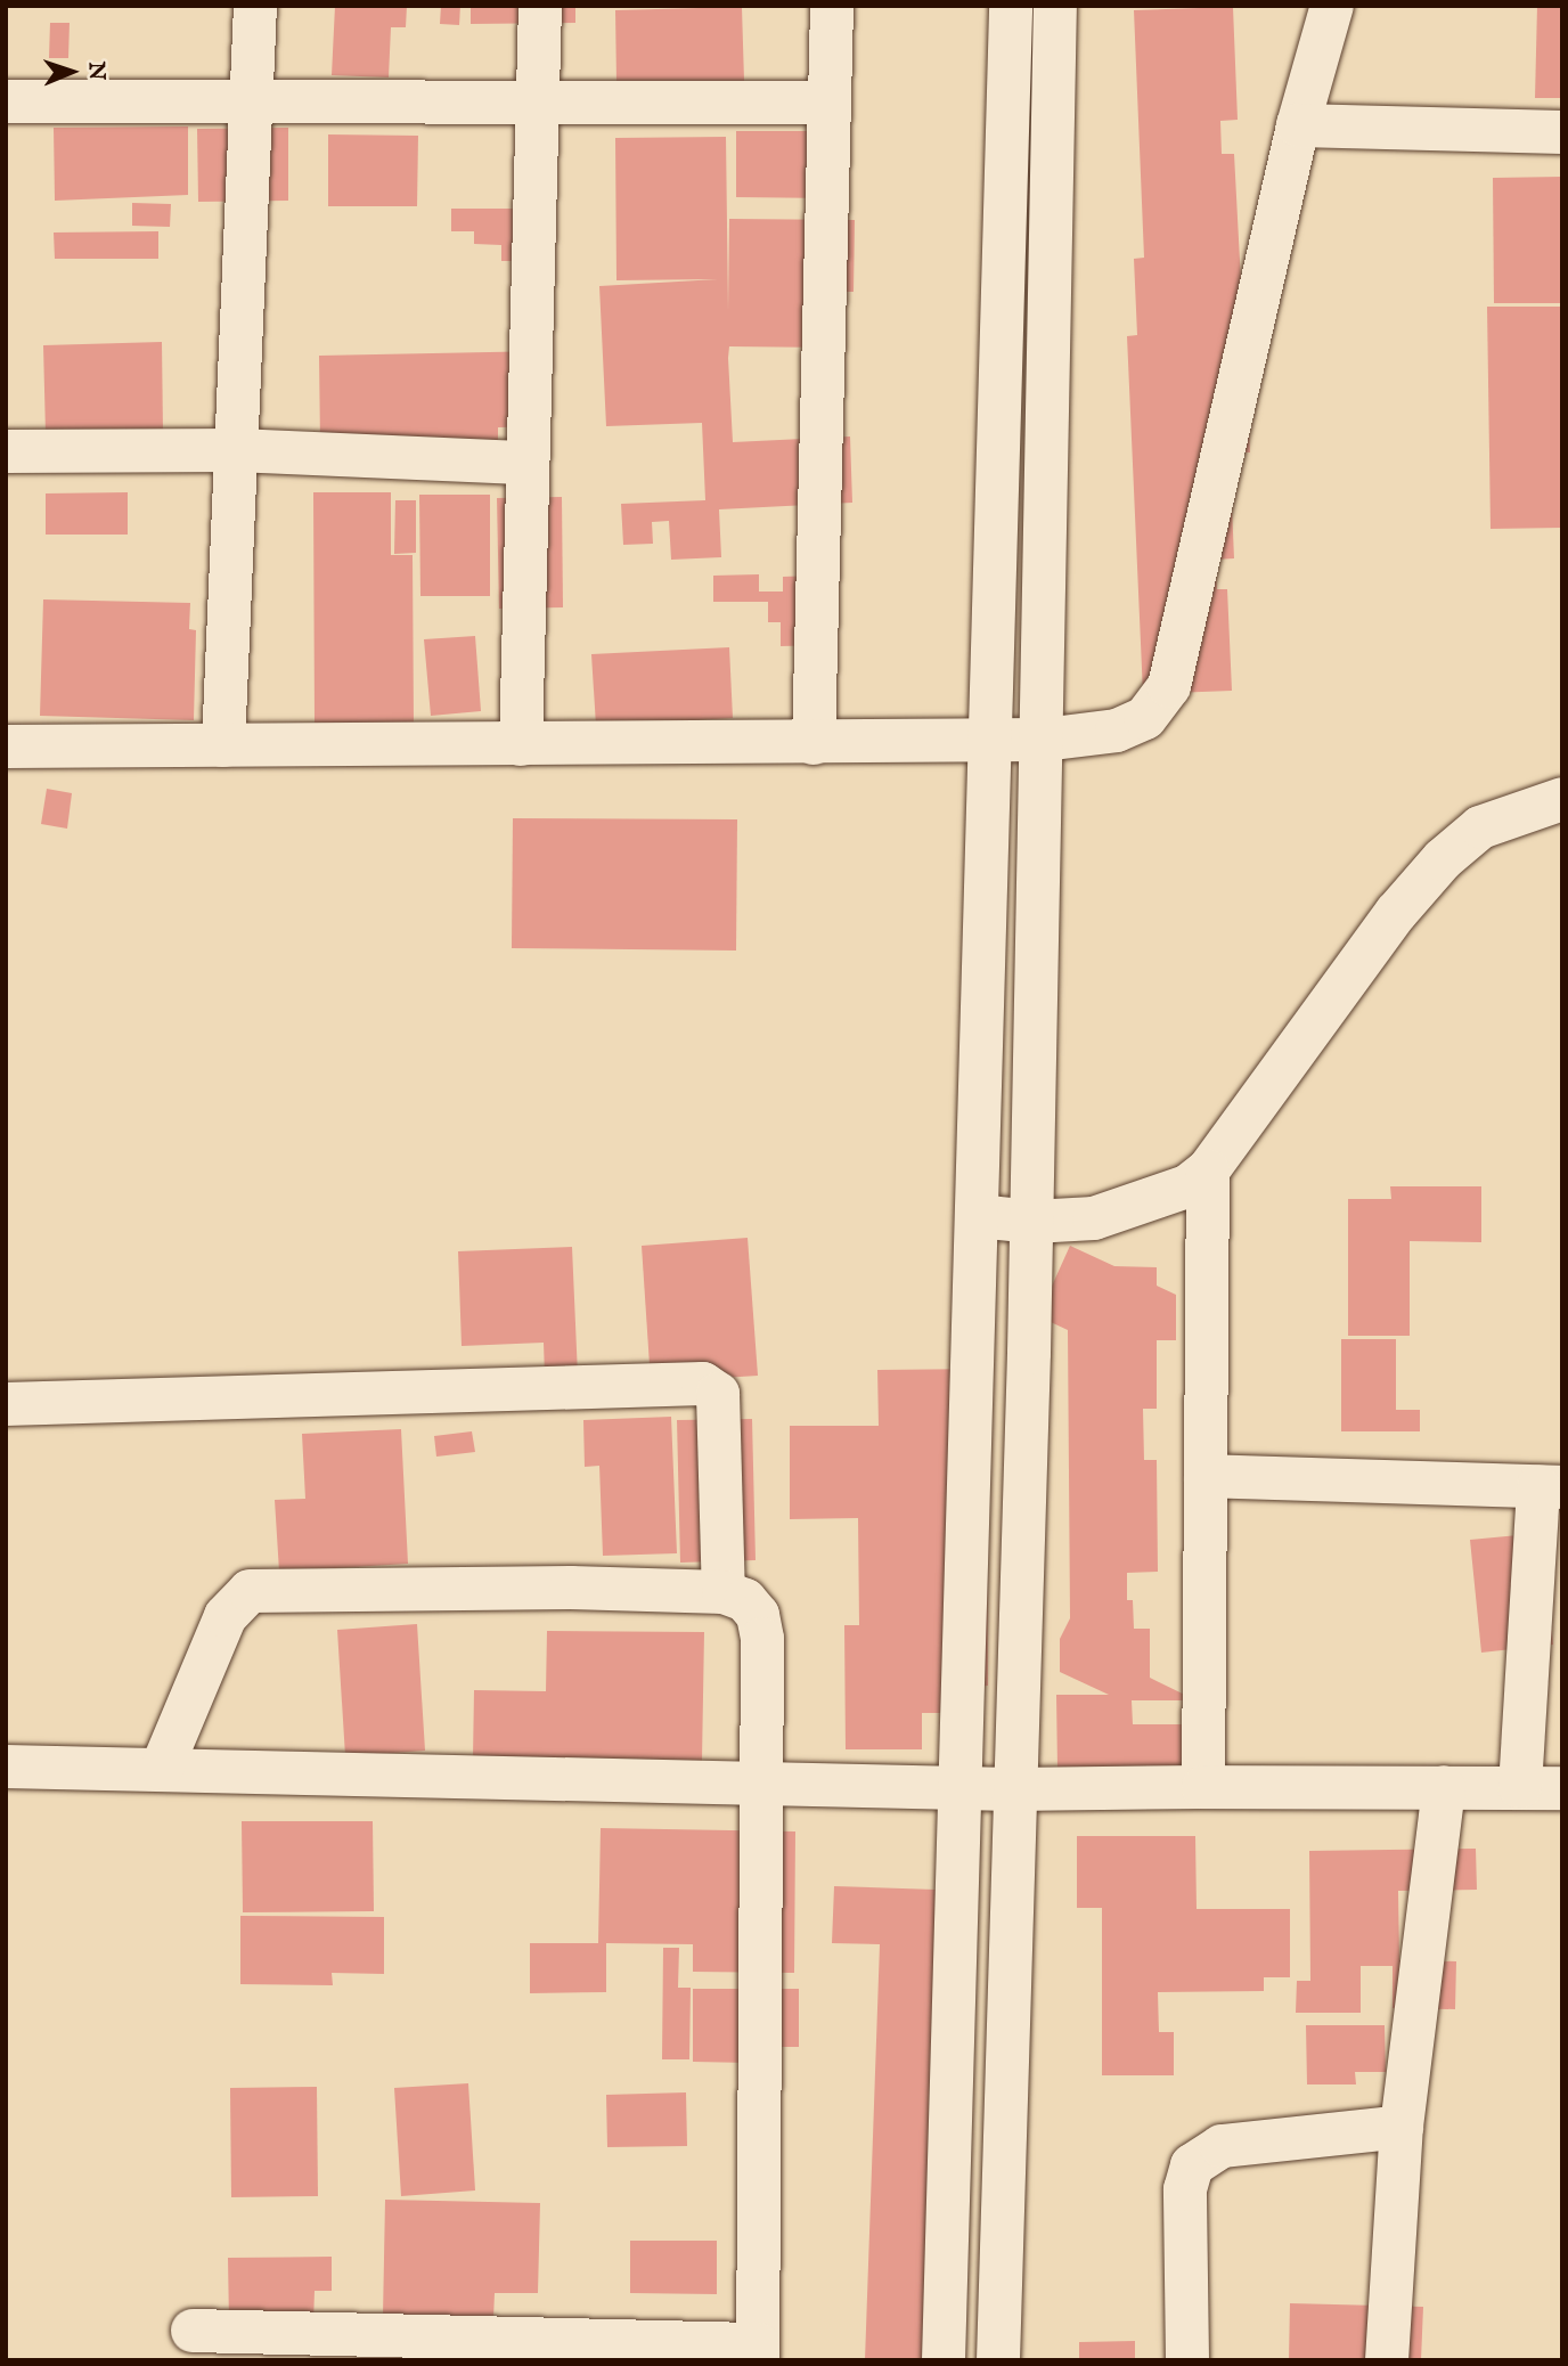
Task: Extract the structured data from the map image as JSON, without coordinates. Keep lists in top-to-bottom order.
{
  "north": "right"
}
